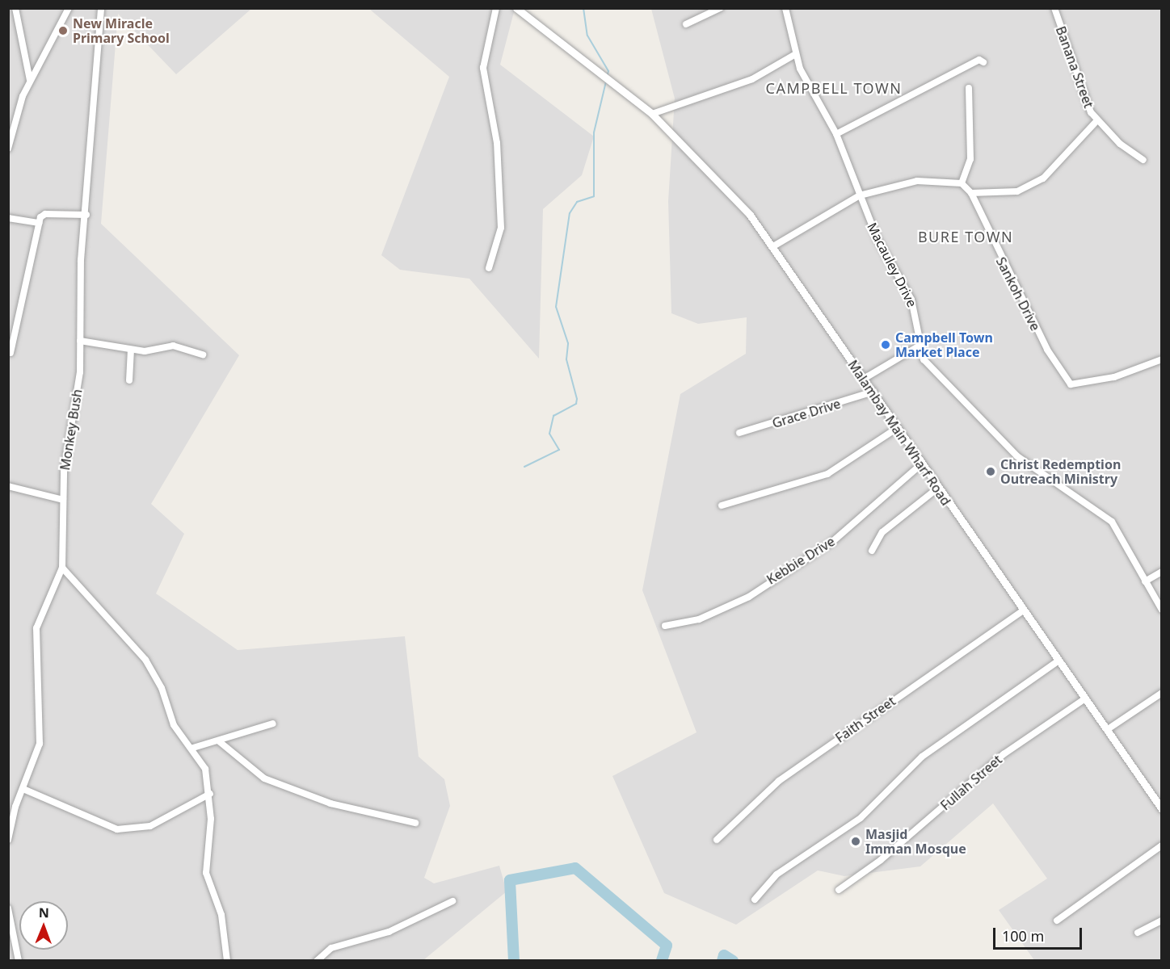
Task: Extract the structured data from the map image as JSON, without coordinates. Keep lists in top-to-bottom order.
{
  "streets": {
    "street": [
      "Banana Street",
      "Macauley Drive",
      "Sankoh Drive",
      "Grace Drive",
      "Monkey Bush",
      "Malambay Main Wharf Road",
      "Kebbie Drive",
      "Faith Street",
      "Fullah Street"
    ]
  },
  "crossings": [
    ["Grace Drive", "Malambay Main Wharf Road"],
    ["Malambay Main Wharf Road", "Kebbie Drive"],
    ["Malambay Main Wharf Road", "Faith Street"],
    ["Malambay Main Wharf Road", "Fullah Street"]
  ],
  "districts": ["CAMPBELL TOWN", "BURE TOWN"],
  "places": [
    "New Miracle Primary School",
    "Campbell Town Market Place",
    "Christ Redemption Outreach Ministry",
    "Masjid Imman Mosque"
  ],
  "scale_bar": "100 m",
  "north": "top"
}
